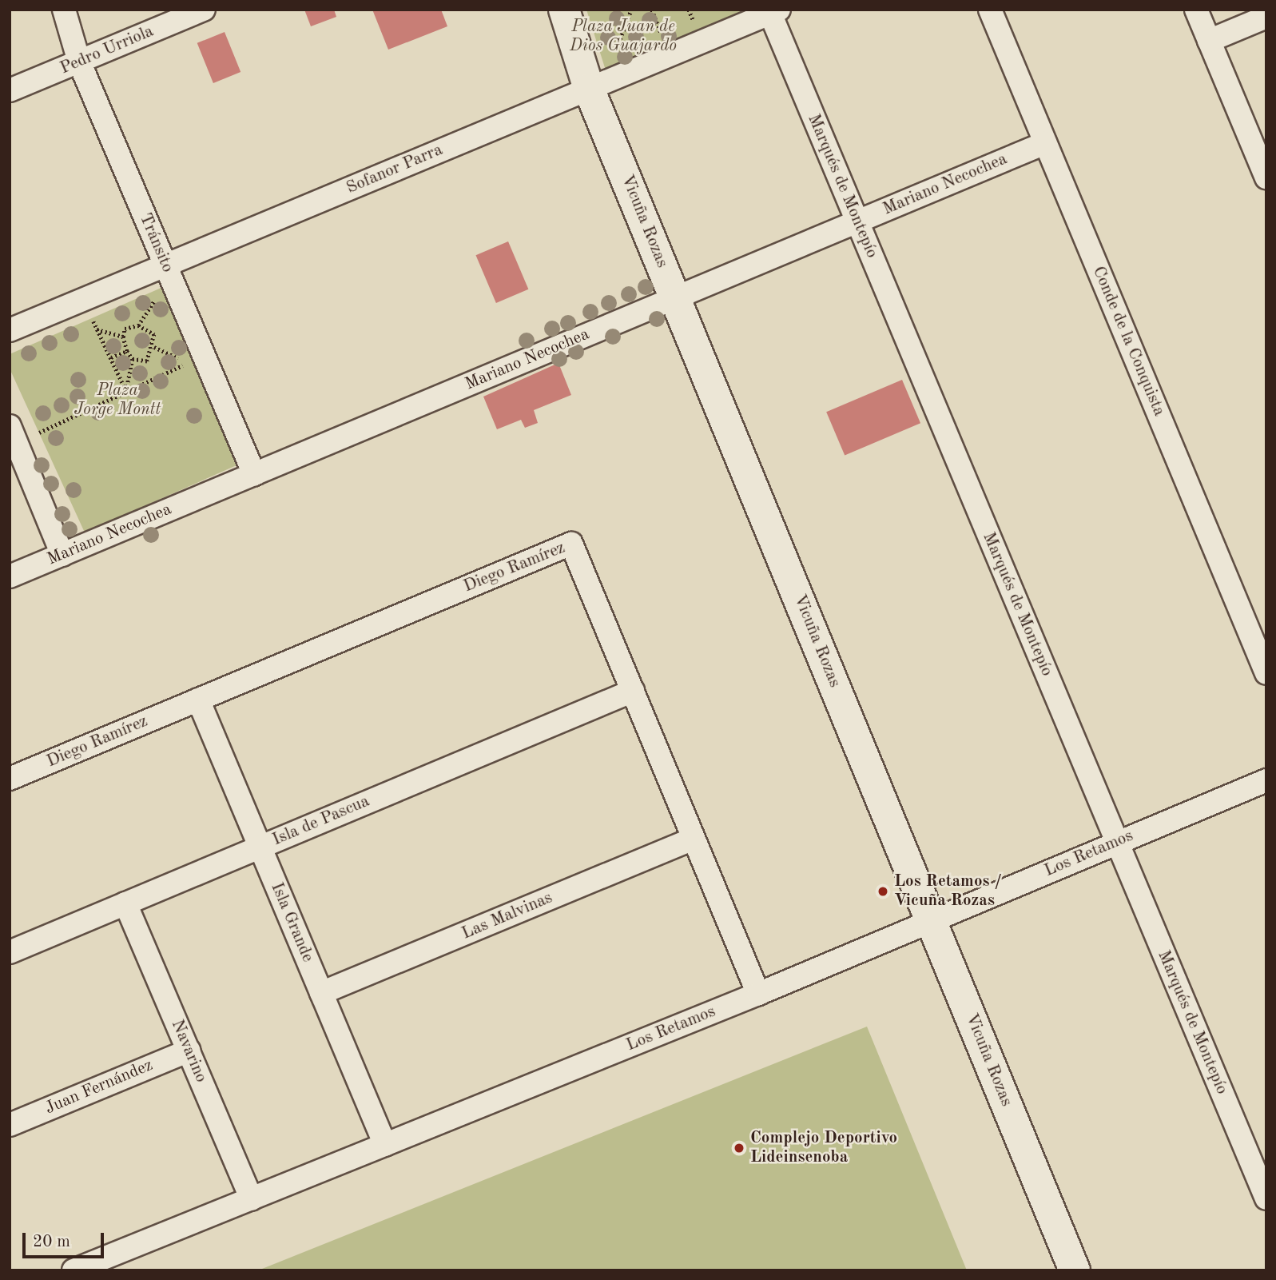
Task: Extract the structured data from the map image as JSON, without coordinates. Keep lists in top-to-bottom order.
{
  "streets": {
    "street": [
      "Pedro Urriola",
      "Sofanor Parra",
      "Mariano Necochea",
      "Marqués de Montepío",
      "Vicuña Rozas",
      "Tránsito",
      "Conde de la Conquista",
      "Diego Ramírez",
      "Isla de Pascua",
      "Los Retamos",
      "Las Malvinas",
      "Isla Grande",
      "Navarino",
      "Juan Fernández"
    ]
  },
  "crossings": [
    ["Pedro Urriola", "Tránsito"],
    ["Sofanor Parra", "Marqués de Montepío"],
    ["Sofanor Parra", "Vicuña Rozas"],
    ["Sofanor Parra", "Tránsito"],
    ["Mariano Necochea", "Marqués de Montepío"],
    ["Mariano Necochea", "Vicuña Rozas"],
    ["Mariano Necochea", "Tránsito"],
    ["Mariano Necochea", "Conde de la Conquista"],
    ["Marqués de Montepío", "Los Retamos"],
    ["Vicuña Rozas", "Los Retamos"],
    ["Diego Ramírez", "Isla de Pascua"],
    ["Diego Ramírez", "Los Retamos"],
    ["Diego Ramírez", "Las Malvinas"],
    ["Diego Ramírez", "Isla Grande"],
    ["Isla de Pascua", "Isla Grande"],
    ["Isla de Pascua", "Navarino"],
    ["Los Retamos", "Isla Grande"],
    ["Los Retamos", "Navarino"],
    ["Las Malvinas", "Isla Grande"],
    ["Navarino", "Juan Fernández"]
  ],
  "parks": ["Plaza Juan de Dios Guajardo", "Plaza Jorge Montt"],
  "places": ["Los Retamos / Vicuña Rozas", "Complejo Deportivo Lideinsenoba"],
  "scale_bar": "20 m"
}
